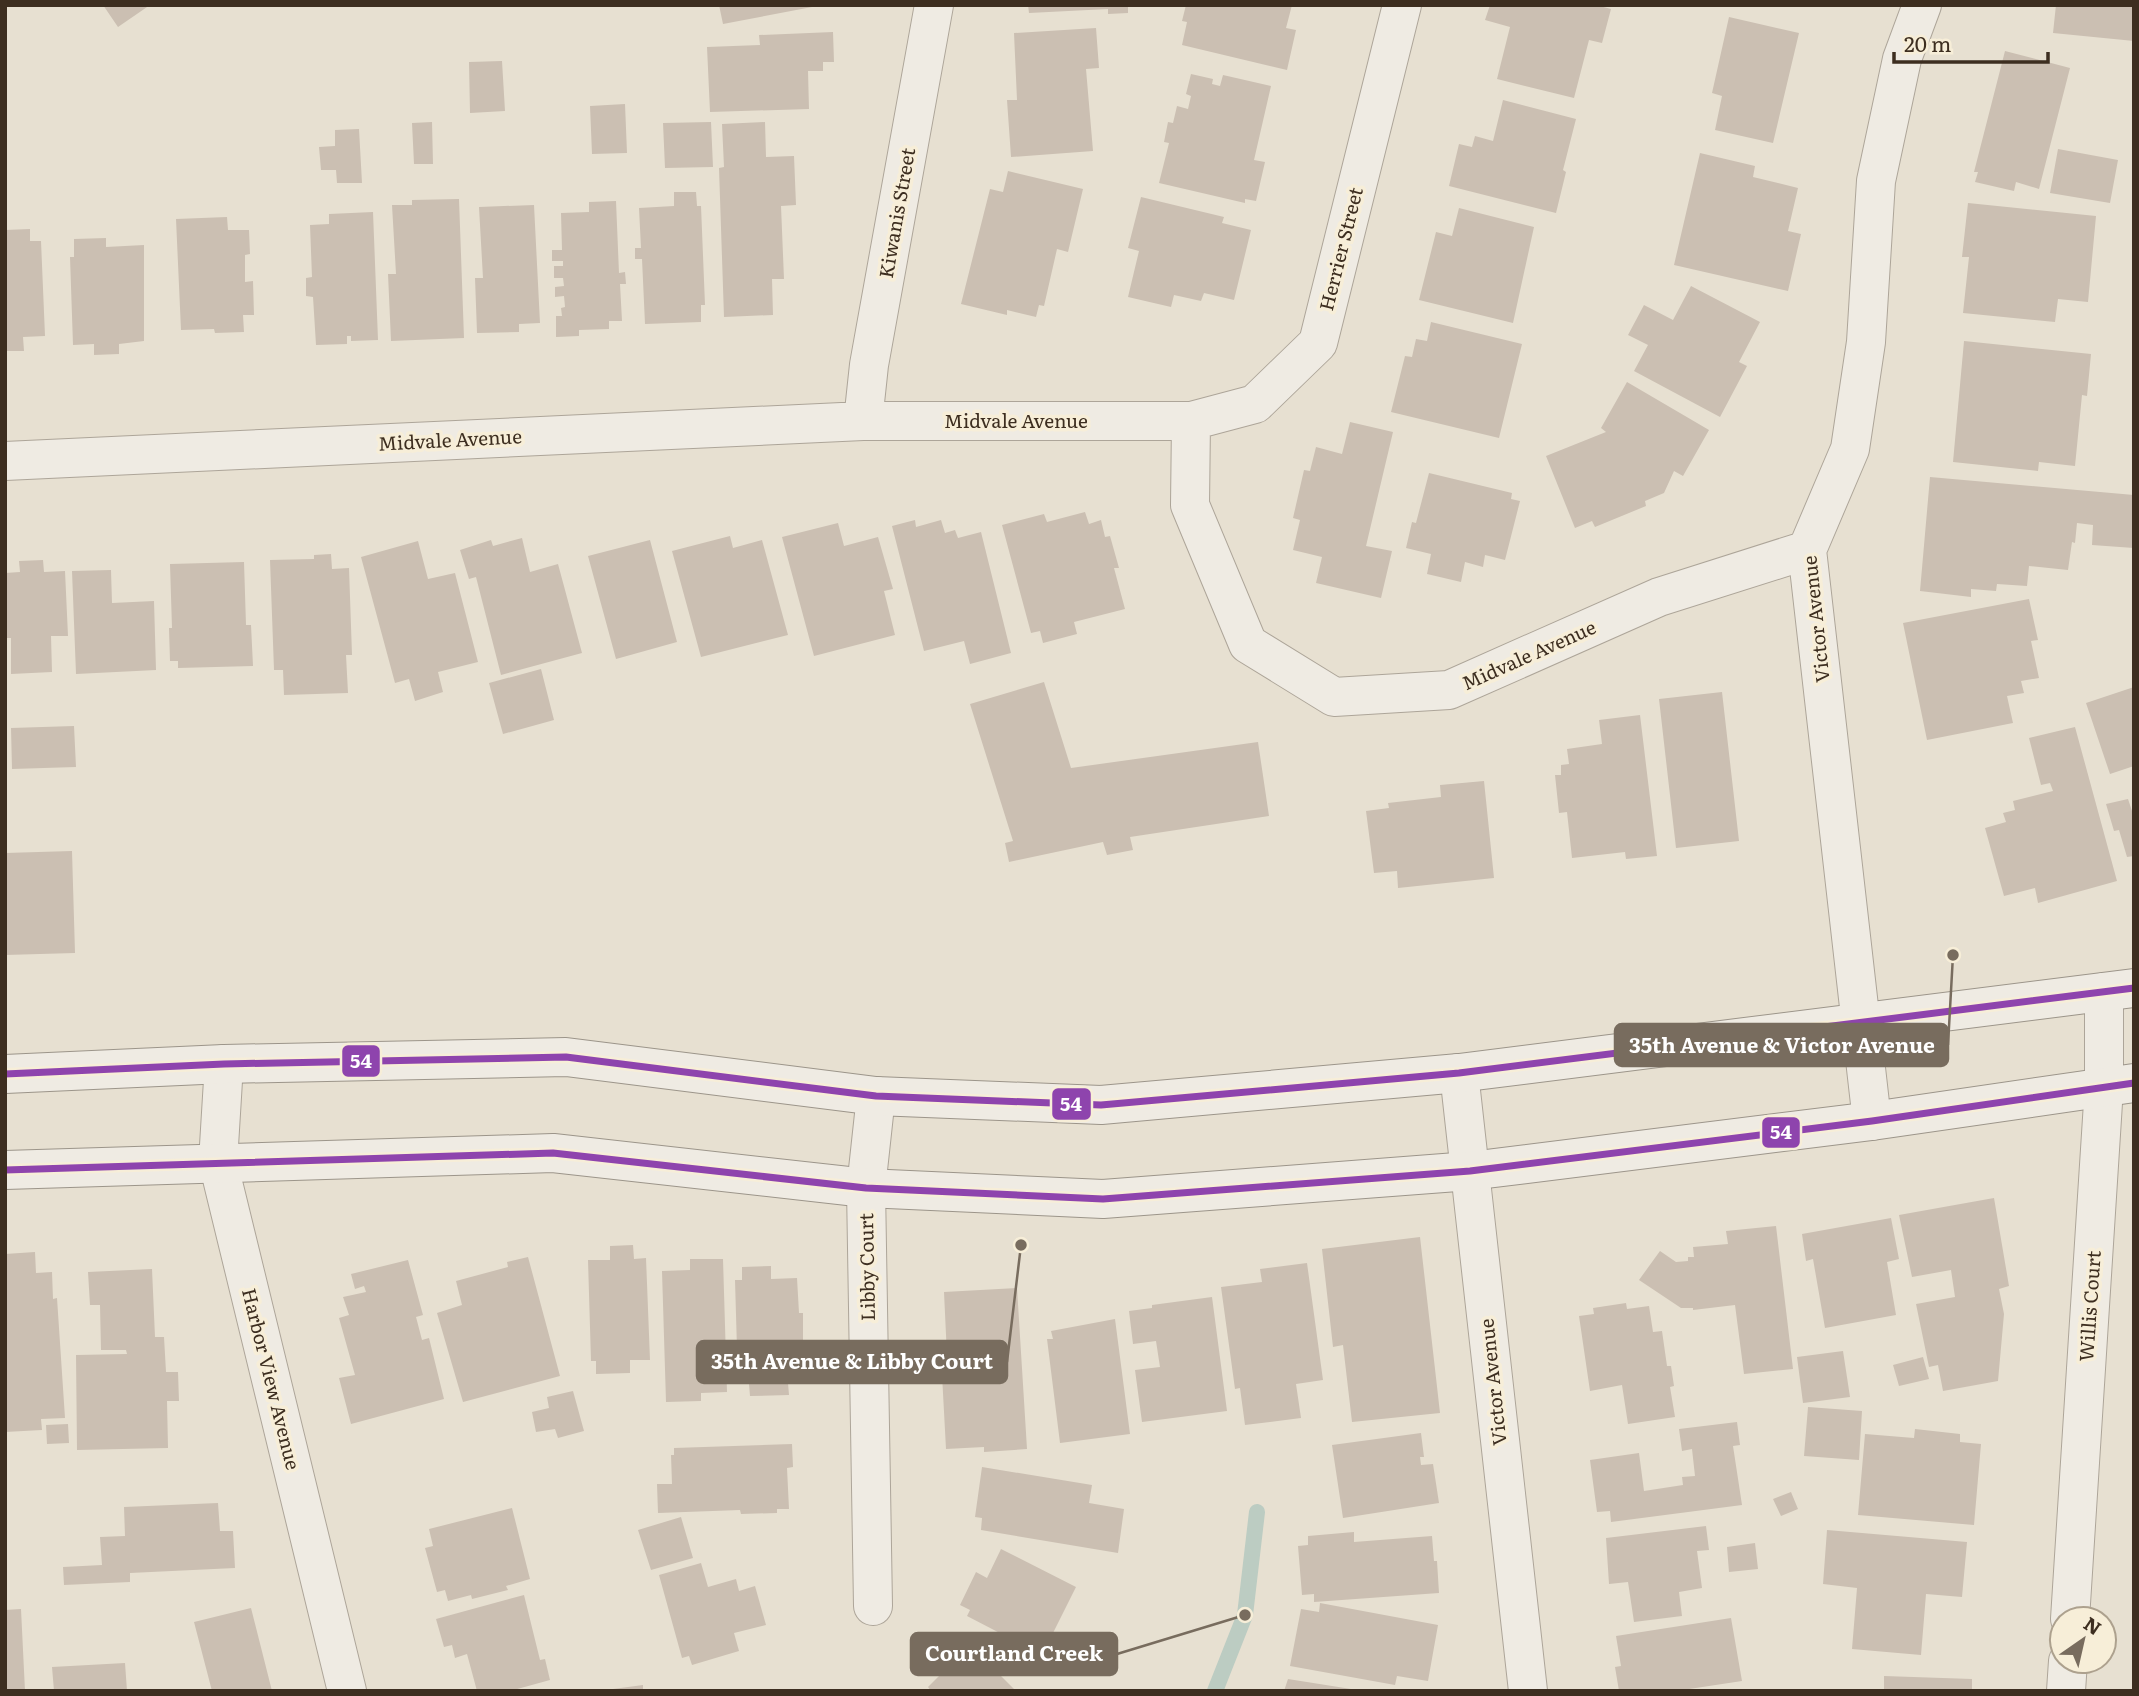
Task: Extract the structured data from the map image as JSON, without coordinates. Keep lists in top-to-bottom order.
{
  "streets": {
    "street": [
      "Kiwanis Street",
      "Herrier Street",
      "Midvale Avenue",
      "Victor Avenue",
      "Libby Court",
      "Willis Court",
      "Harbor View Avenue"
    ]
  },
  "crossings": [
    ["Kiwanis Street", "Midvale Avenue"],
    ["Herrier Street", "Midvale Avenue"],
    ["Midvale Avenue", "Victor Avenue"]
  ],
  "places": ["35th Avenue & Victor Avenue", "35th Avenue & Libby Court", "Courtland Creek"],
  "lines": ["transit line 54"],
  "scale_bar": "20 m",
  "north": "top right"
}
